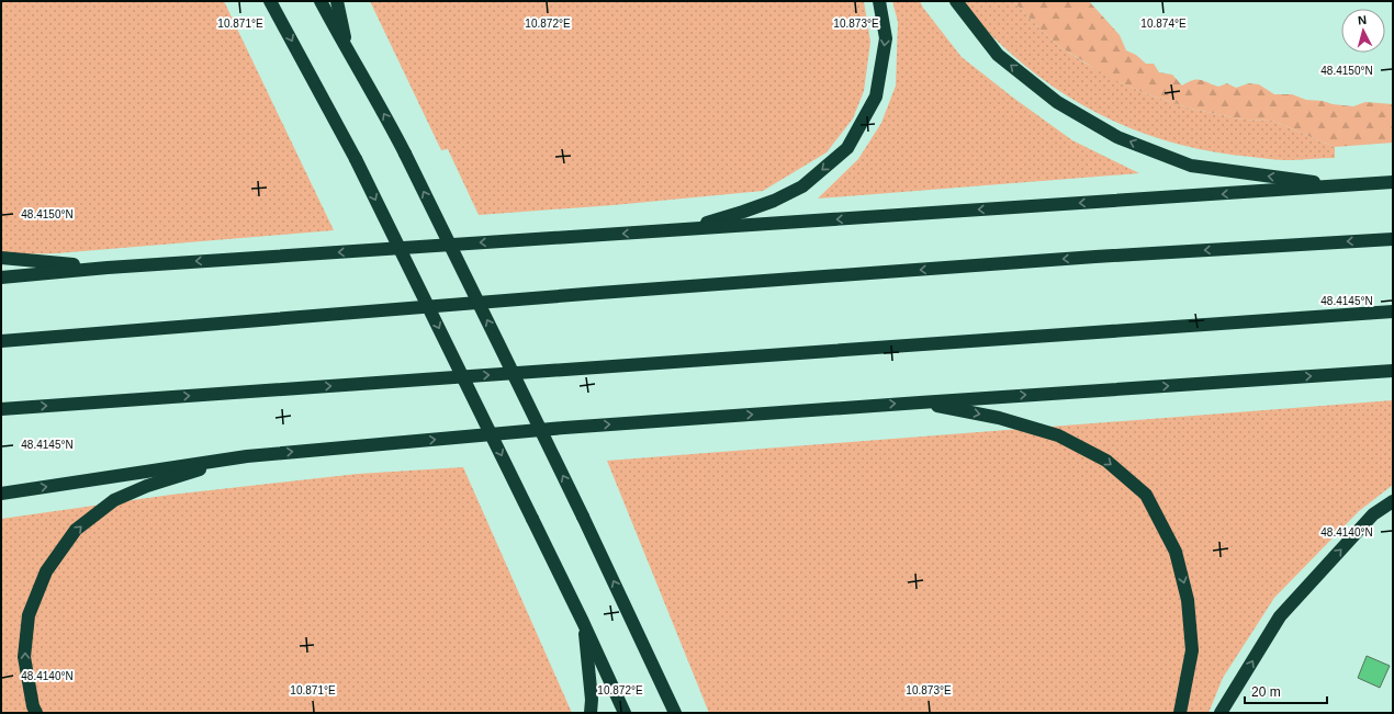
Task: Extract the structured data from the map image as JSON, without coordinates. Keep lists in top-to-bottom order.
{
  "scale_bar": "20 m",
  "north": "top",
  "coordinates": [
    "10.871°E",
    "10.872°E",
    "10.873°E",
    "10.874°E",
    "48.4150°N",
    "48.4145°N",
    "48.4140°N"
  ]
}
